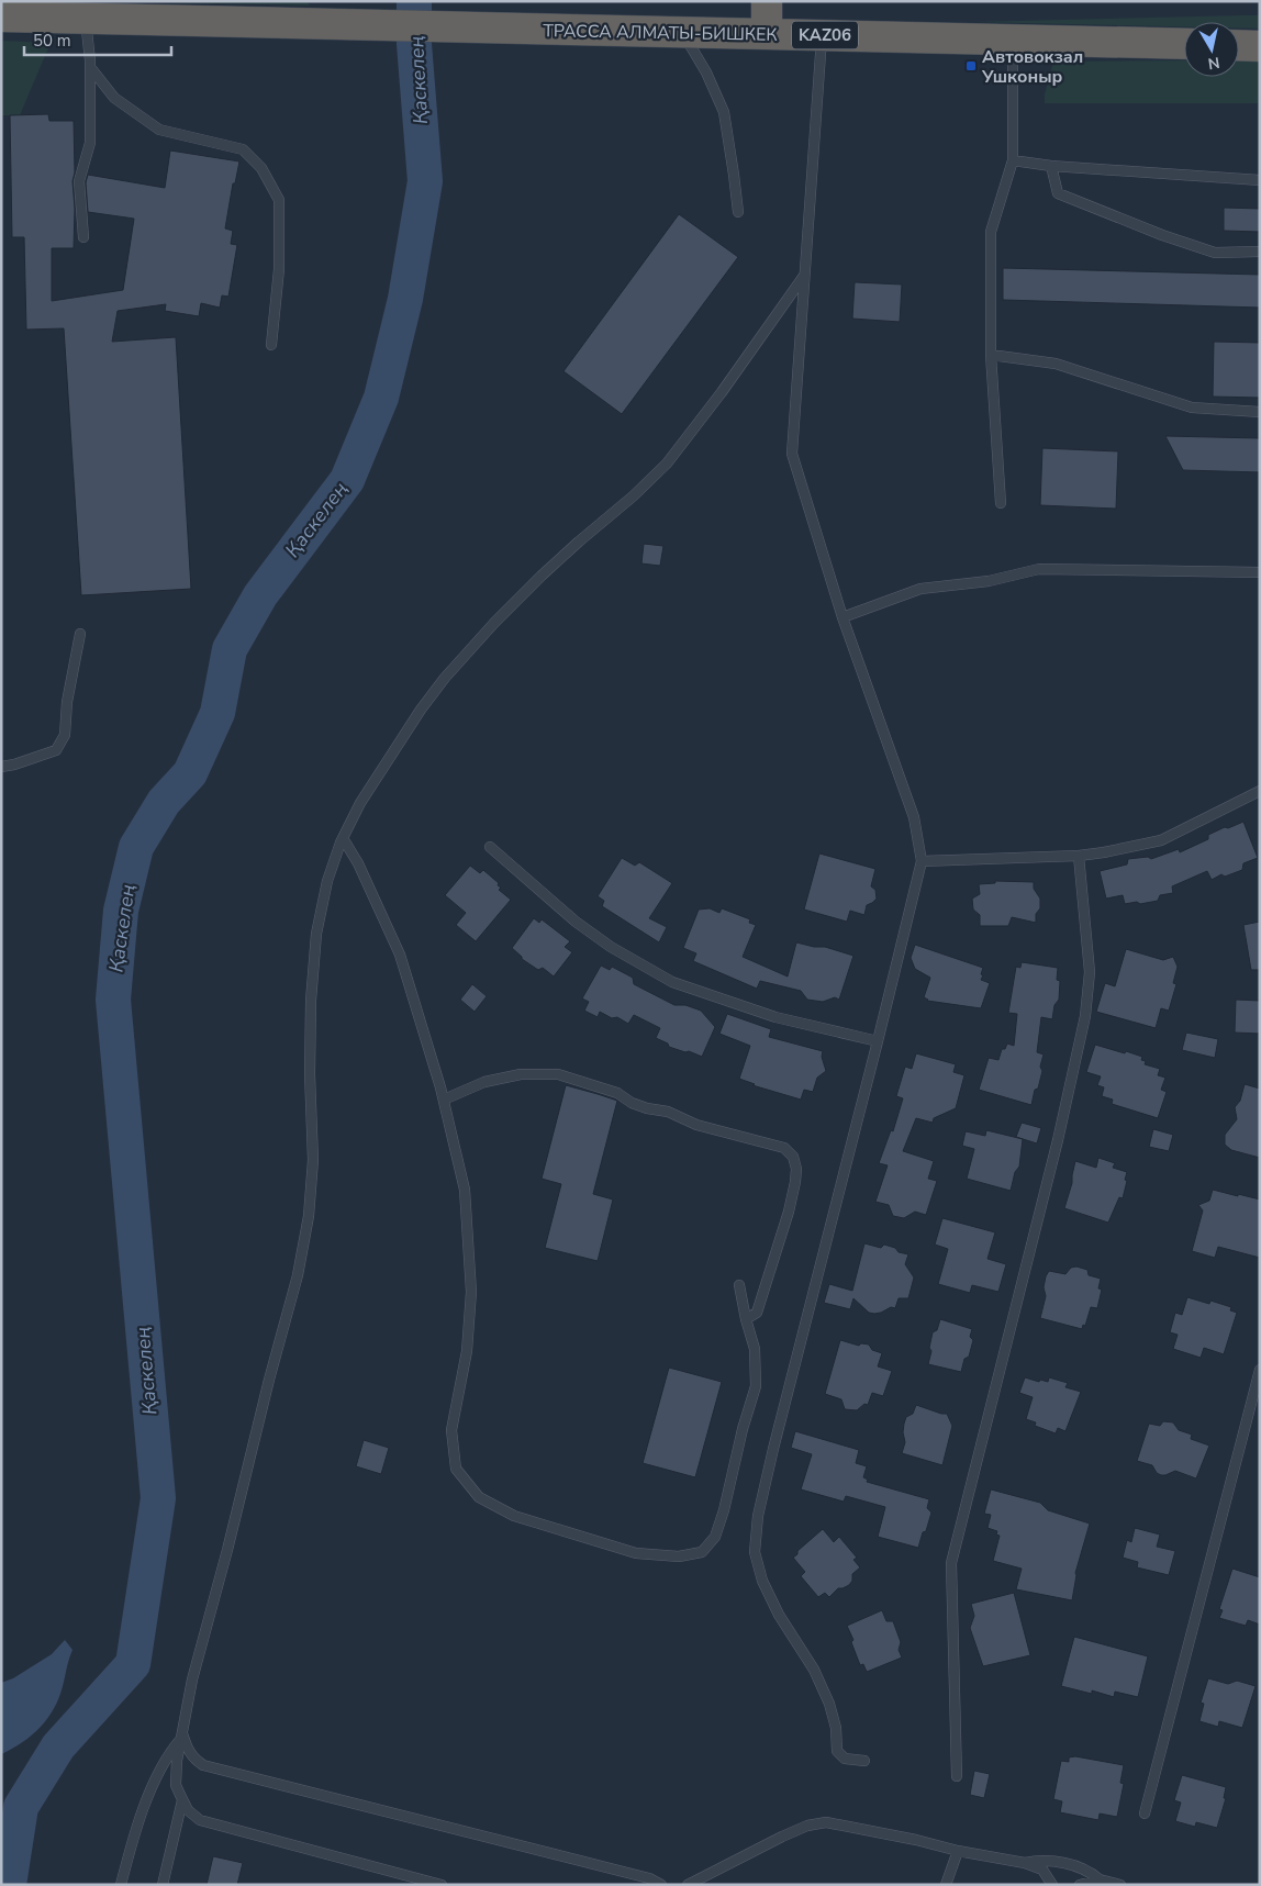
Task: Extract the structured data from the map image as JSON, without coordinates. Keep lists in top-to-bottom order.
{
  "streets": {
    "highway": ["ТРАССА АЛМАТЫ-БИШКЕК", "KАZ06"]
  },
  "crossings": [
    ["ТРАССА АЛМАТЫ-БИШКЕК", "KАZ06"]
  ],
  "water": ["Қаскелең"],
  "places": {
    "transit": ["Автовокзал Ушконыр"]
  },
  "scale_bar": "50 m",
  "north": "bottom"
}
